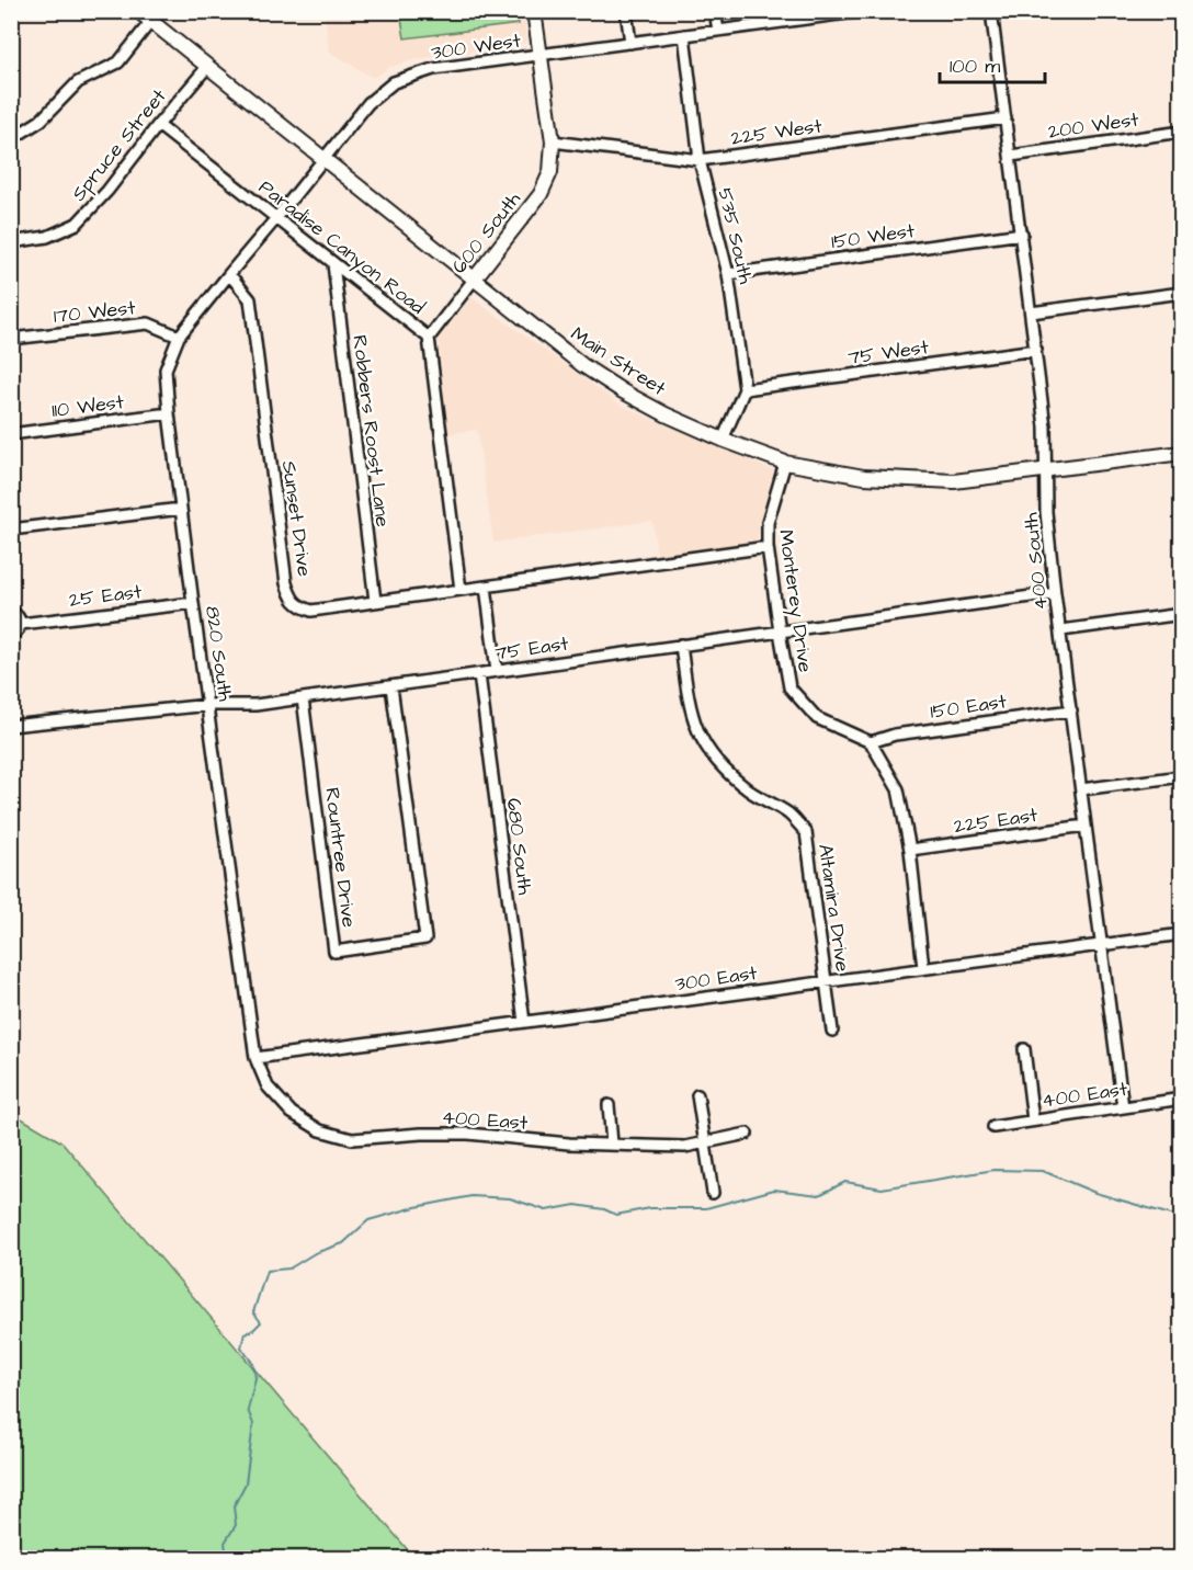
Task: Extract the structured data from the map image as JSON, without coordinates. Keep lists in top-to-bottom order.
{
  "streets": {
    "main road": ["600 South", "Main Street"],
    "street": [
      "300 West",
      "200 West",
      "225 West",
      "Spruce Street",
      "535 South",
      "150 West",
      "Paradise Canyon Road",
      "170 West",
      "75 West",
      "110 West",
      "Robbers Roost Lane",
      "Sunset Drive",
      "400 South",
      "25 East",
      "Monterey Drive",
      "75 East",
      "820 South",
      "150 East",
      "225 East",
      "680 South",
      "Rountree Drive",
      "Altamira Drive",
      "300 East",
      "400 East"
    ]
  },
  "crossings": [
    ["300 West", "600 South"],
    ["300 West", "535 South"],
    ["300 West", "Main Street"],
    ["200 West", "400 South"],
    ["225 West", "600 South"],
    ["225 West", "535 South"],
    ["225 West", "400 South"],
    ["Spruce Street", "Paradise Canyon Road"],
    ["Spruce Street", "Main Street"],
    ["600 South", "Paradise Canyon Road"],
    ["600 South", "Main Street"],
    ["535 South", "150 West"],
    ["535 South", "75 West"],
    ["150 West", "400 South"],
    ["Paradise Canyon Road", "Robbers Roost Lane"],
    ["Paradise Canyon Road", "Sunset Drive"],
    ["170 West", "820 South"],
    ["75 West", "400 South"],
    ["Main Street", "400 South"],
    ["Main Street", "Monterey Drive"],
    ["110 West", "820 South"],
    ["Robbers Roost Lane", "Sunset Drive"],
    ["Sunset Drive", "Monterey Drive"],
    ["Sunset Drive", "820 South"],
    ["400 South", "75 East"],
    ["400 South", "150 East"],
    ["400 South", "225 East"],
    ["400 South", "300 East"],
    ["400 South", "400 East"],
    ["25 East", "820 South"],
    ["Monterey Drive", "75 East"],
    ["Monterey Drive", "150 East"],
    ["75 East", "820 South"],
    ["75 East", "680 South"],
    ["75 East", "Rountree Drive"],
    ["75 East", "Altamira Drive"],
    ["820 South", "300 East"],
    ["820 South", "400 East"],
    ["680 South", "300 East"],
    ["Altamira Drive", "300 East"],
    ["300 East", "400 East"]
  ],
  "scale_bar": "100 m"
}
